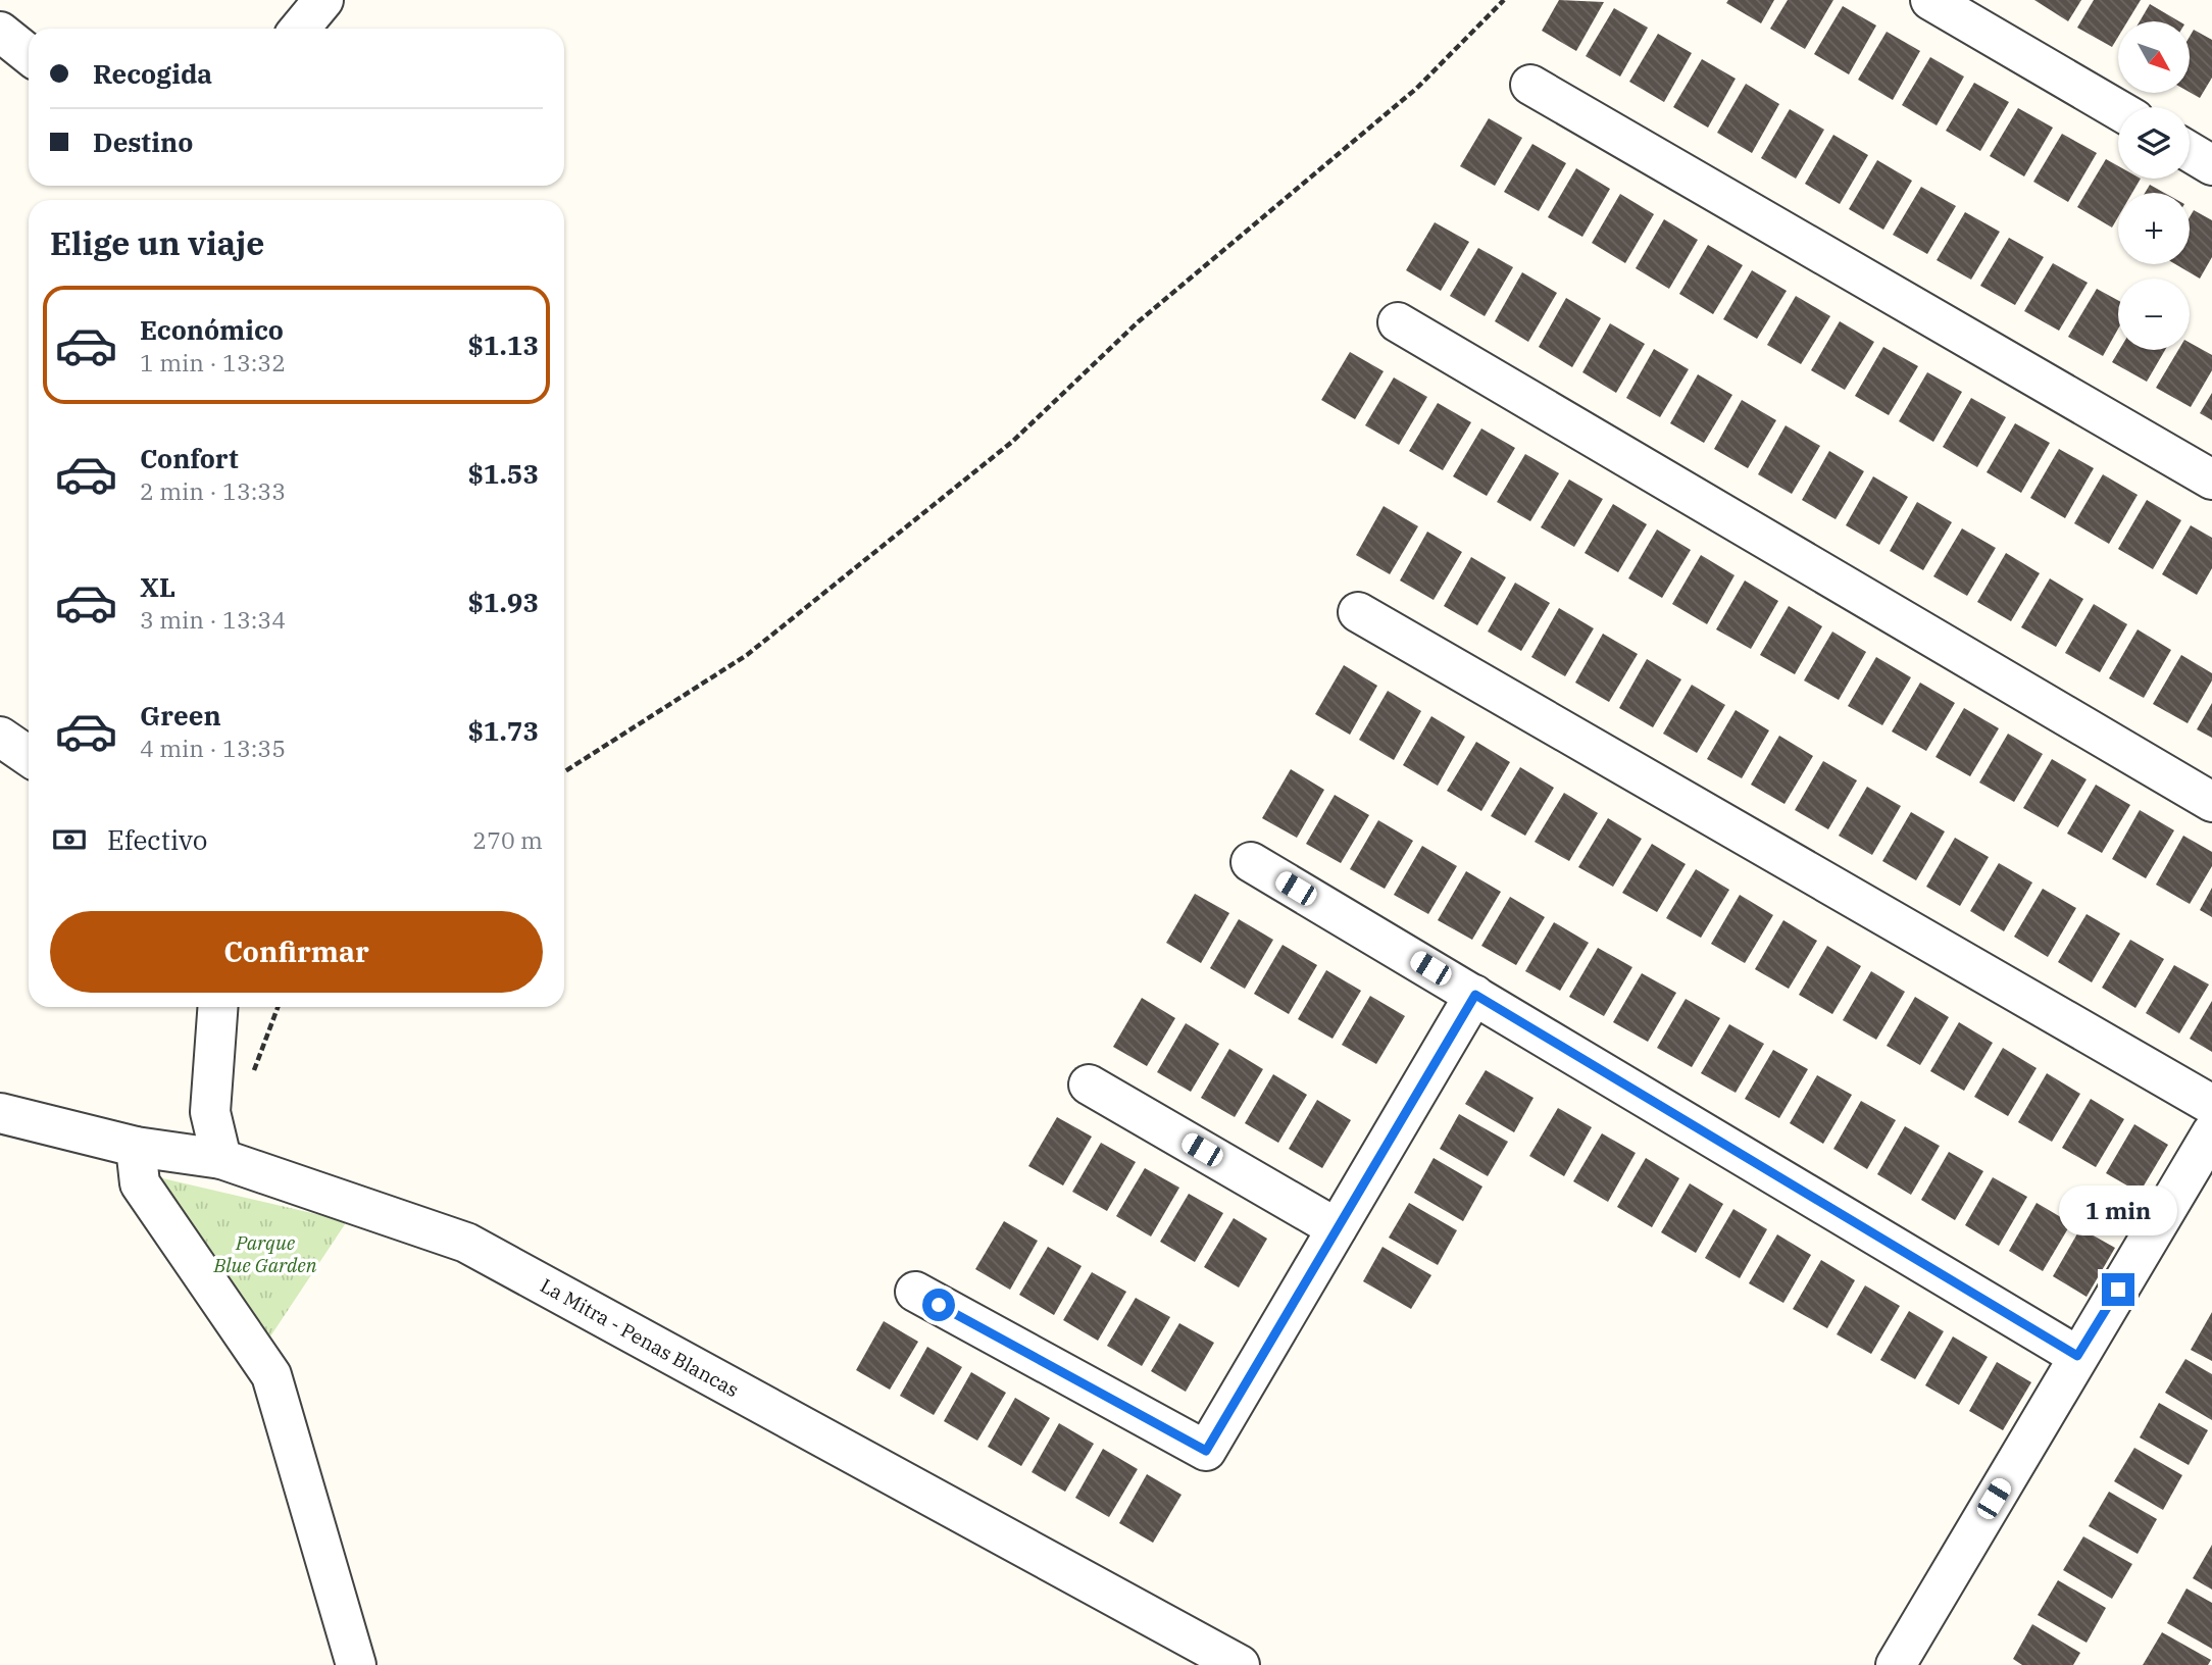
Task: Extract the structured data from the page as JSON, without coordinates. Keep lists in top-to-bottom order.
{
  "streets": {
    "street": ["La Mitra - Penas Blancas"]
  },
  "parks": ["Parque Blue Garden"],
  "north": "bottom right",
  "page": {
    "map_buttons": ["+", "−"],
    "banner": ["Recogida", "Destino"],
    "heading": "Elige un viaje",
    "list": [
      {
        "name": "Económico",
        "note": "1 min · 13:32",
        "value": "$1.13"
      },
      {
        "name": "Confort",
        "note": "2 min · 13:33",
        "value": "$1.53"
      },
      {
        "name": "XL",
        "note": "3 min · 13:34",
        "value": "$1.93"
      },
      {
        "name": "Green",
        "note": "4 min · 13:35",
        "value": "$1.73"
      }
    ],
    "pay": ["Efectivo", "270 m"],
    "buttons": "Confirmar",
    "bubble": "1 min"
  }
}
